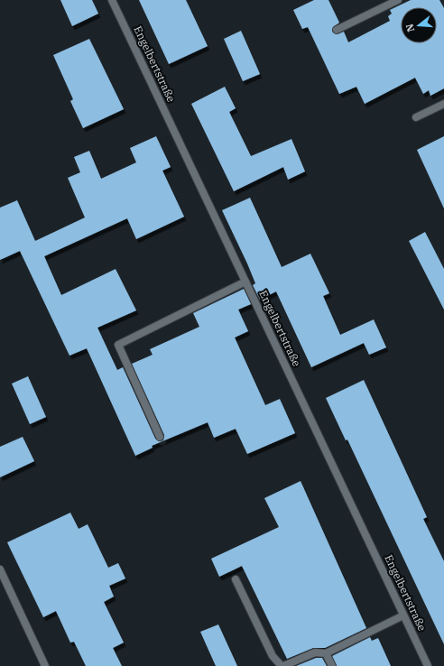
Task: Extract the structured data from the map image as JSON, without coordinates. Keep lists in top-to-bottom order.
{
  "streets": {
    "street": ["Engelbertstraße"]
  },
  "north": "left"
}
